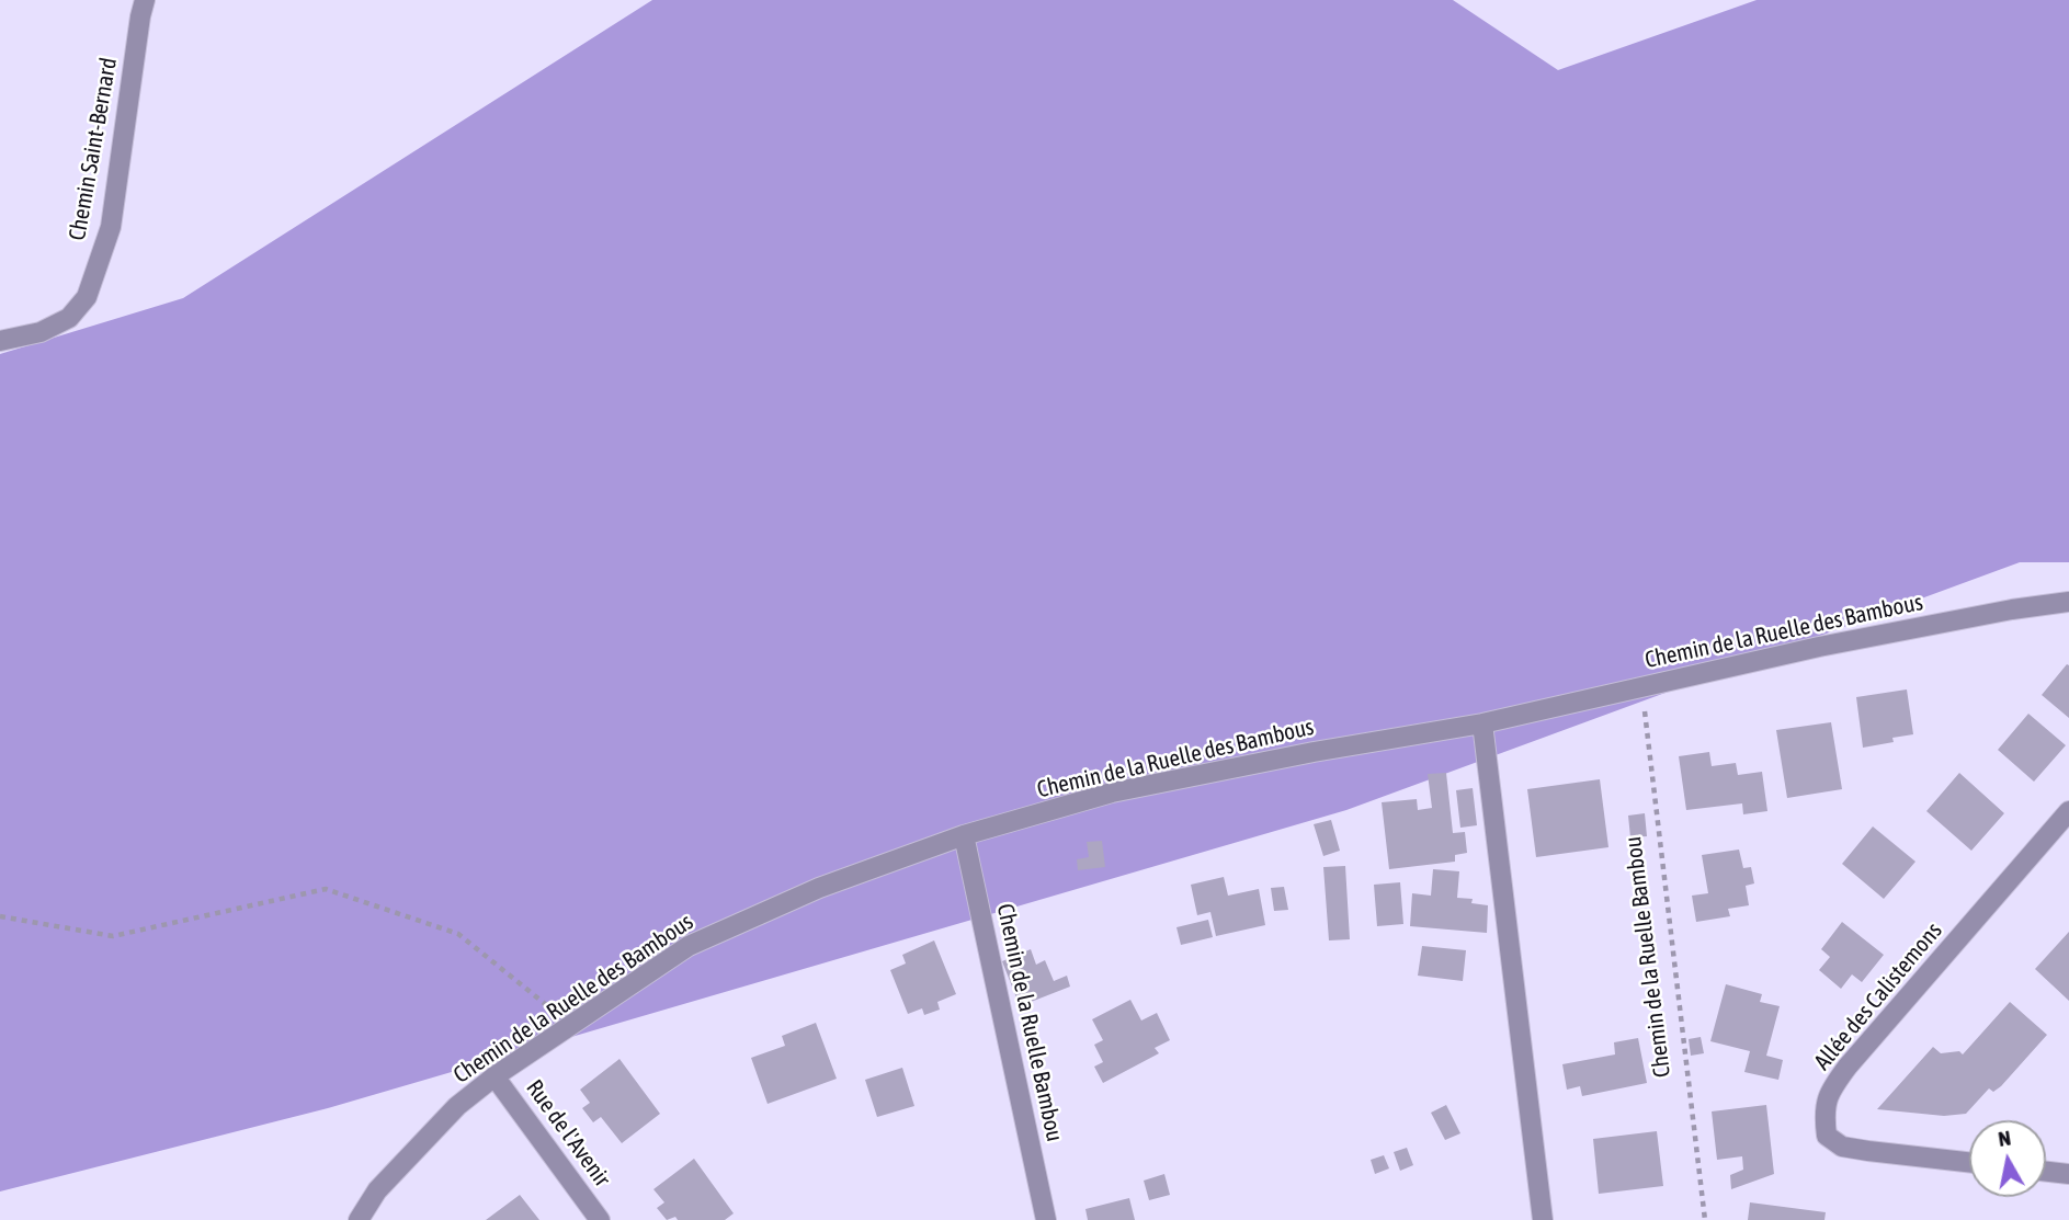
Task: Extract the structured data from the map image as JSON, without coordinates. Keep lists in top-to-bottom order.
{
  "streets": {
    "street": [
      "Chemin Saint-Bernard",
      "Chemin de la Ruelle des Bambous",
      "Chemin de la Ruelle Bambou",
      "Allée des Calistemons",
      "Rue de l'Avenir"
    ]
  },
  "crossings": [
    ["Chemin de la Ruelle des Bambous", "Chemin de la Ruelle Bambou"],
    ["Chemin de la Ruelle des Bambous", "Rue de l'Avenir"]
  ],
  "north": "top"
}
